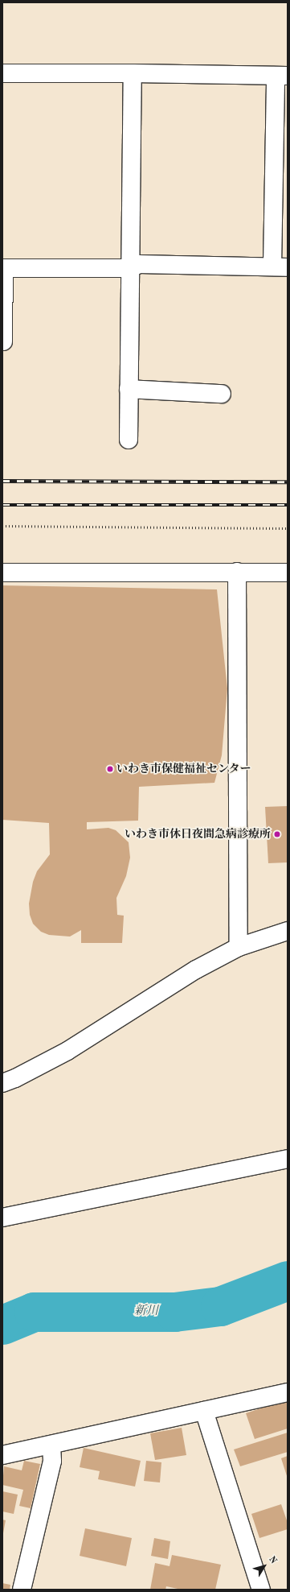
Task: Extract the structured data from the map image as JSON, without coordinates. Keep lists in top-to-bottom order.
{
  "water": ["新川"],
  "places": ["いわき市保健福祉センター", "いわき市休日夜間急病診療所"],
  "north": "top right"
}
